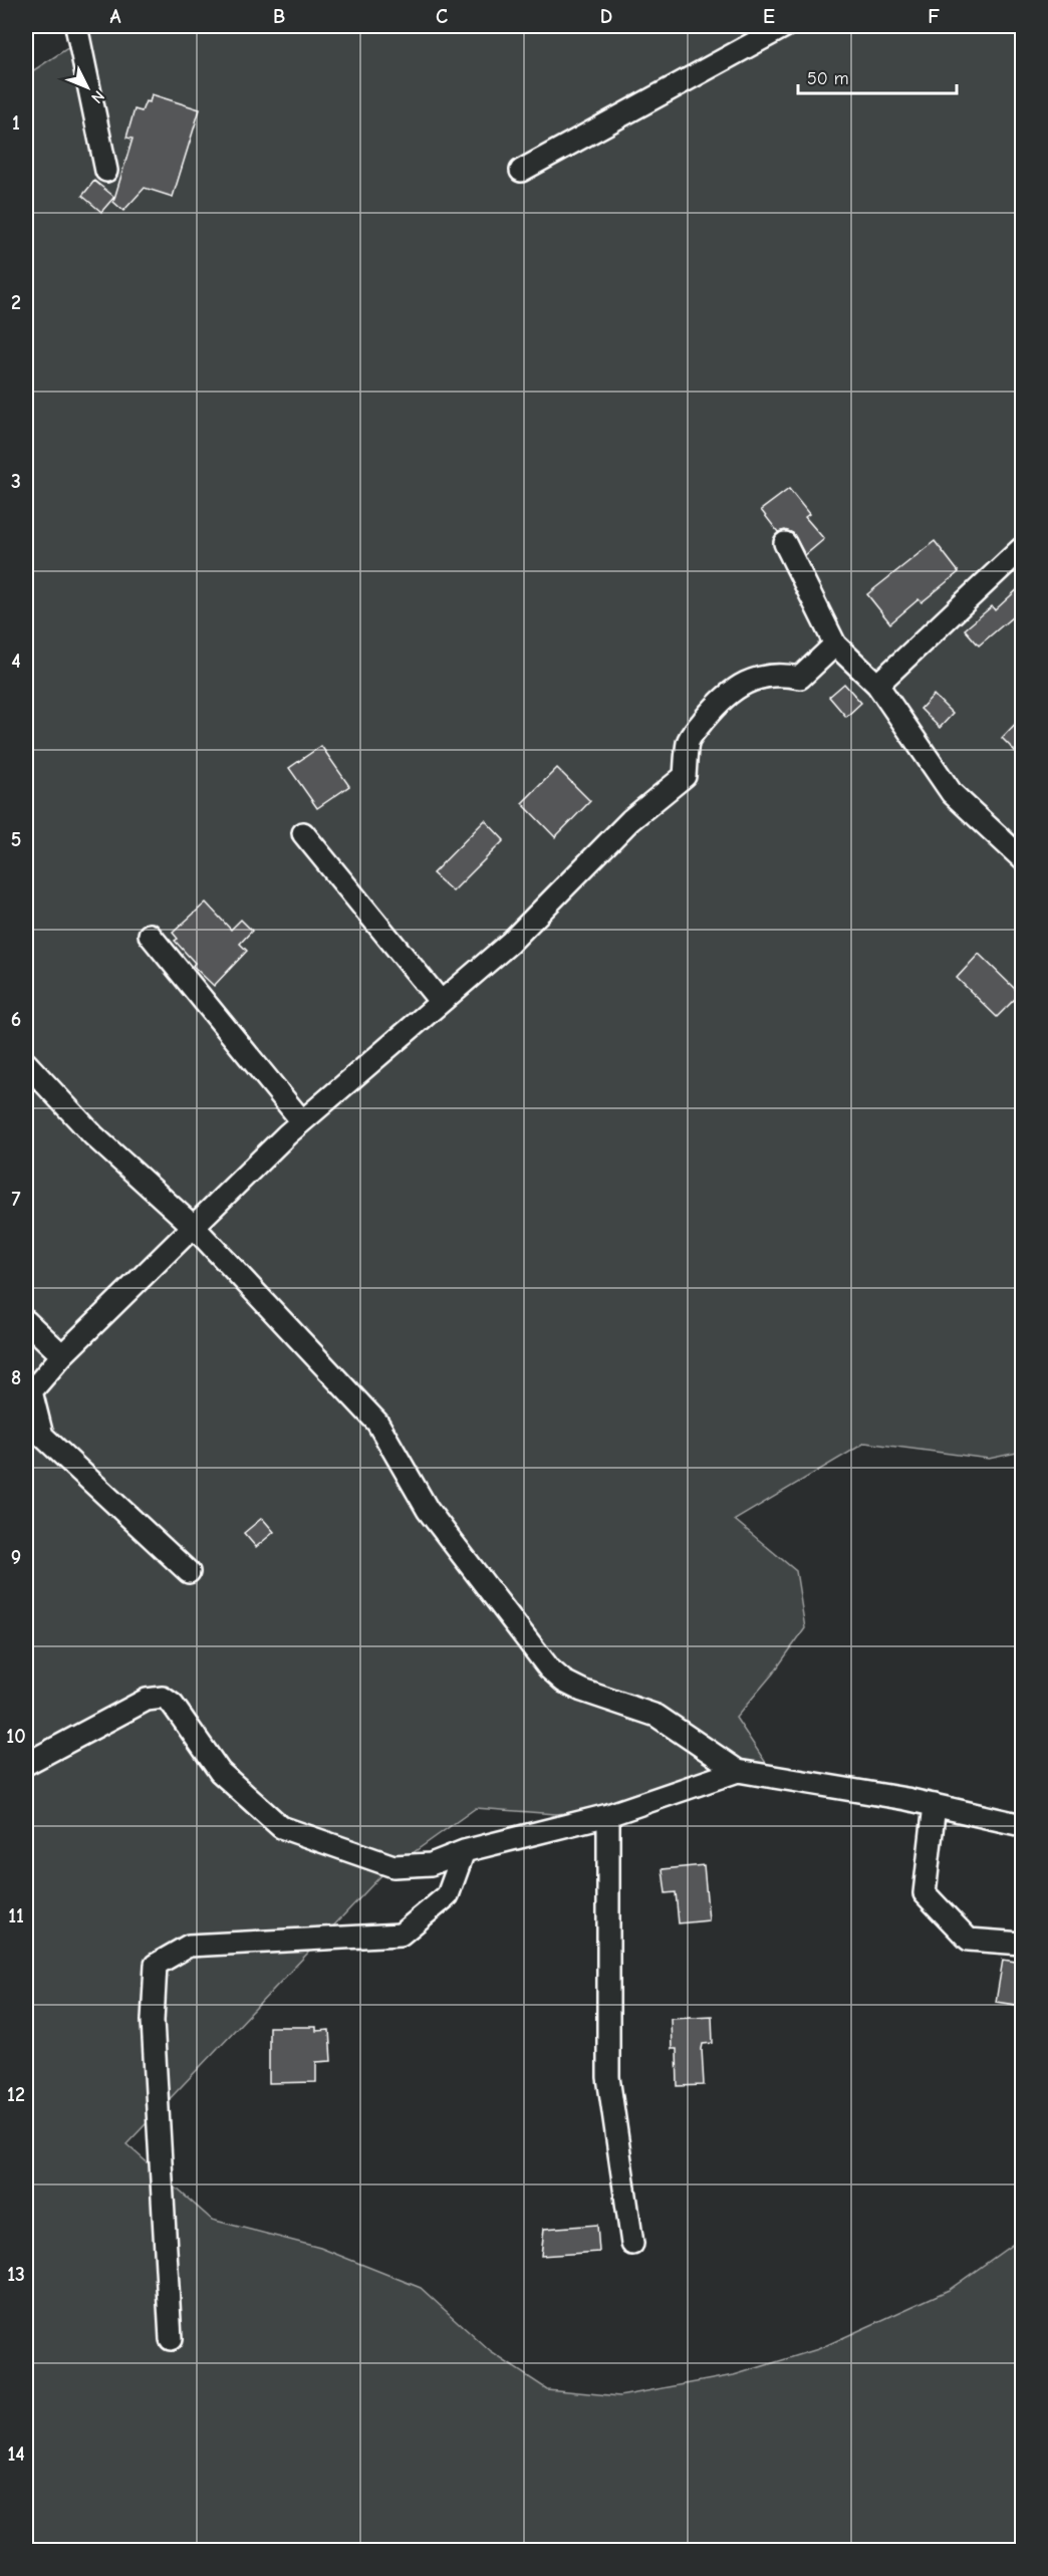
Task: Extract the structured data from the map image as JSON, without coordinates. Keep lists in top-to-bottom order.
{
  "scale_bar": "50 m",
  "north": "bottom right",
  "grid": {
    "columns": [
      "A",
      "B",
      "C",
      "D",
      "E",
      "F"
    ],
    "rows": [
      "1",
      "2",
      "3",
      "4",
      "5",
      "6",
      "7",
      "8",
      "9",
      "10",
      "11",
      "12",
      "13",
      "14"
    ]
  }
}
